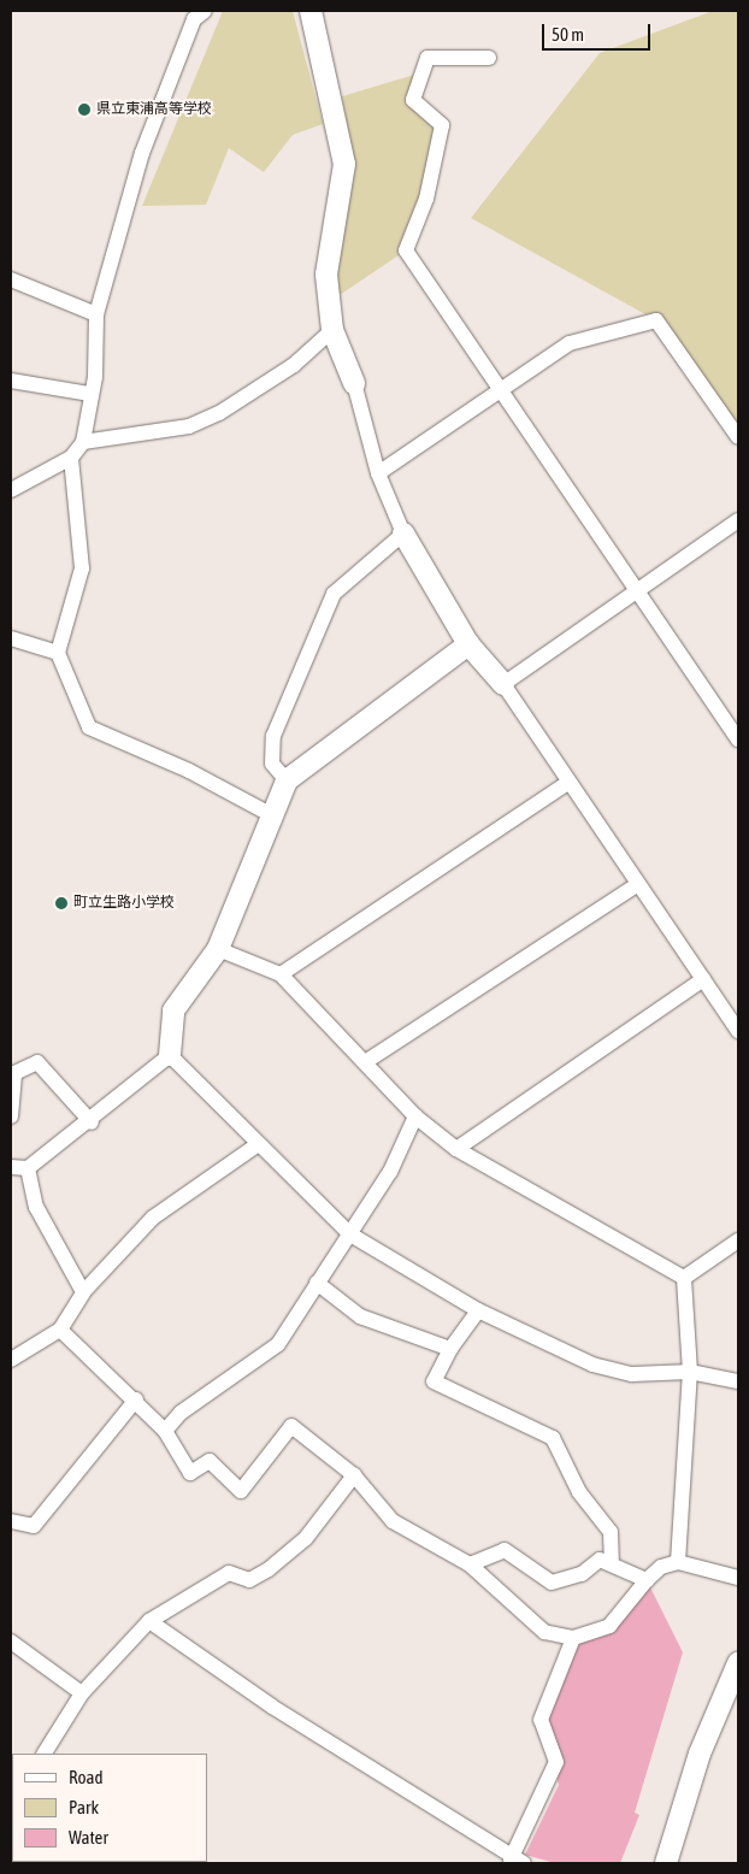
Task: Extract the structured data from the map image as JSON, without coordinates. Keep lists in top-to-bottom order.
{
  "places": ["県立東浦高等学校", "町立生路小学校"],
  "legend": ["Road", "Park", "Water"],
  "scale_bar": "50 m"
}
